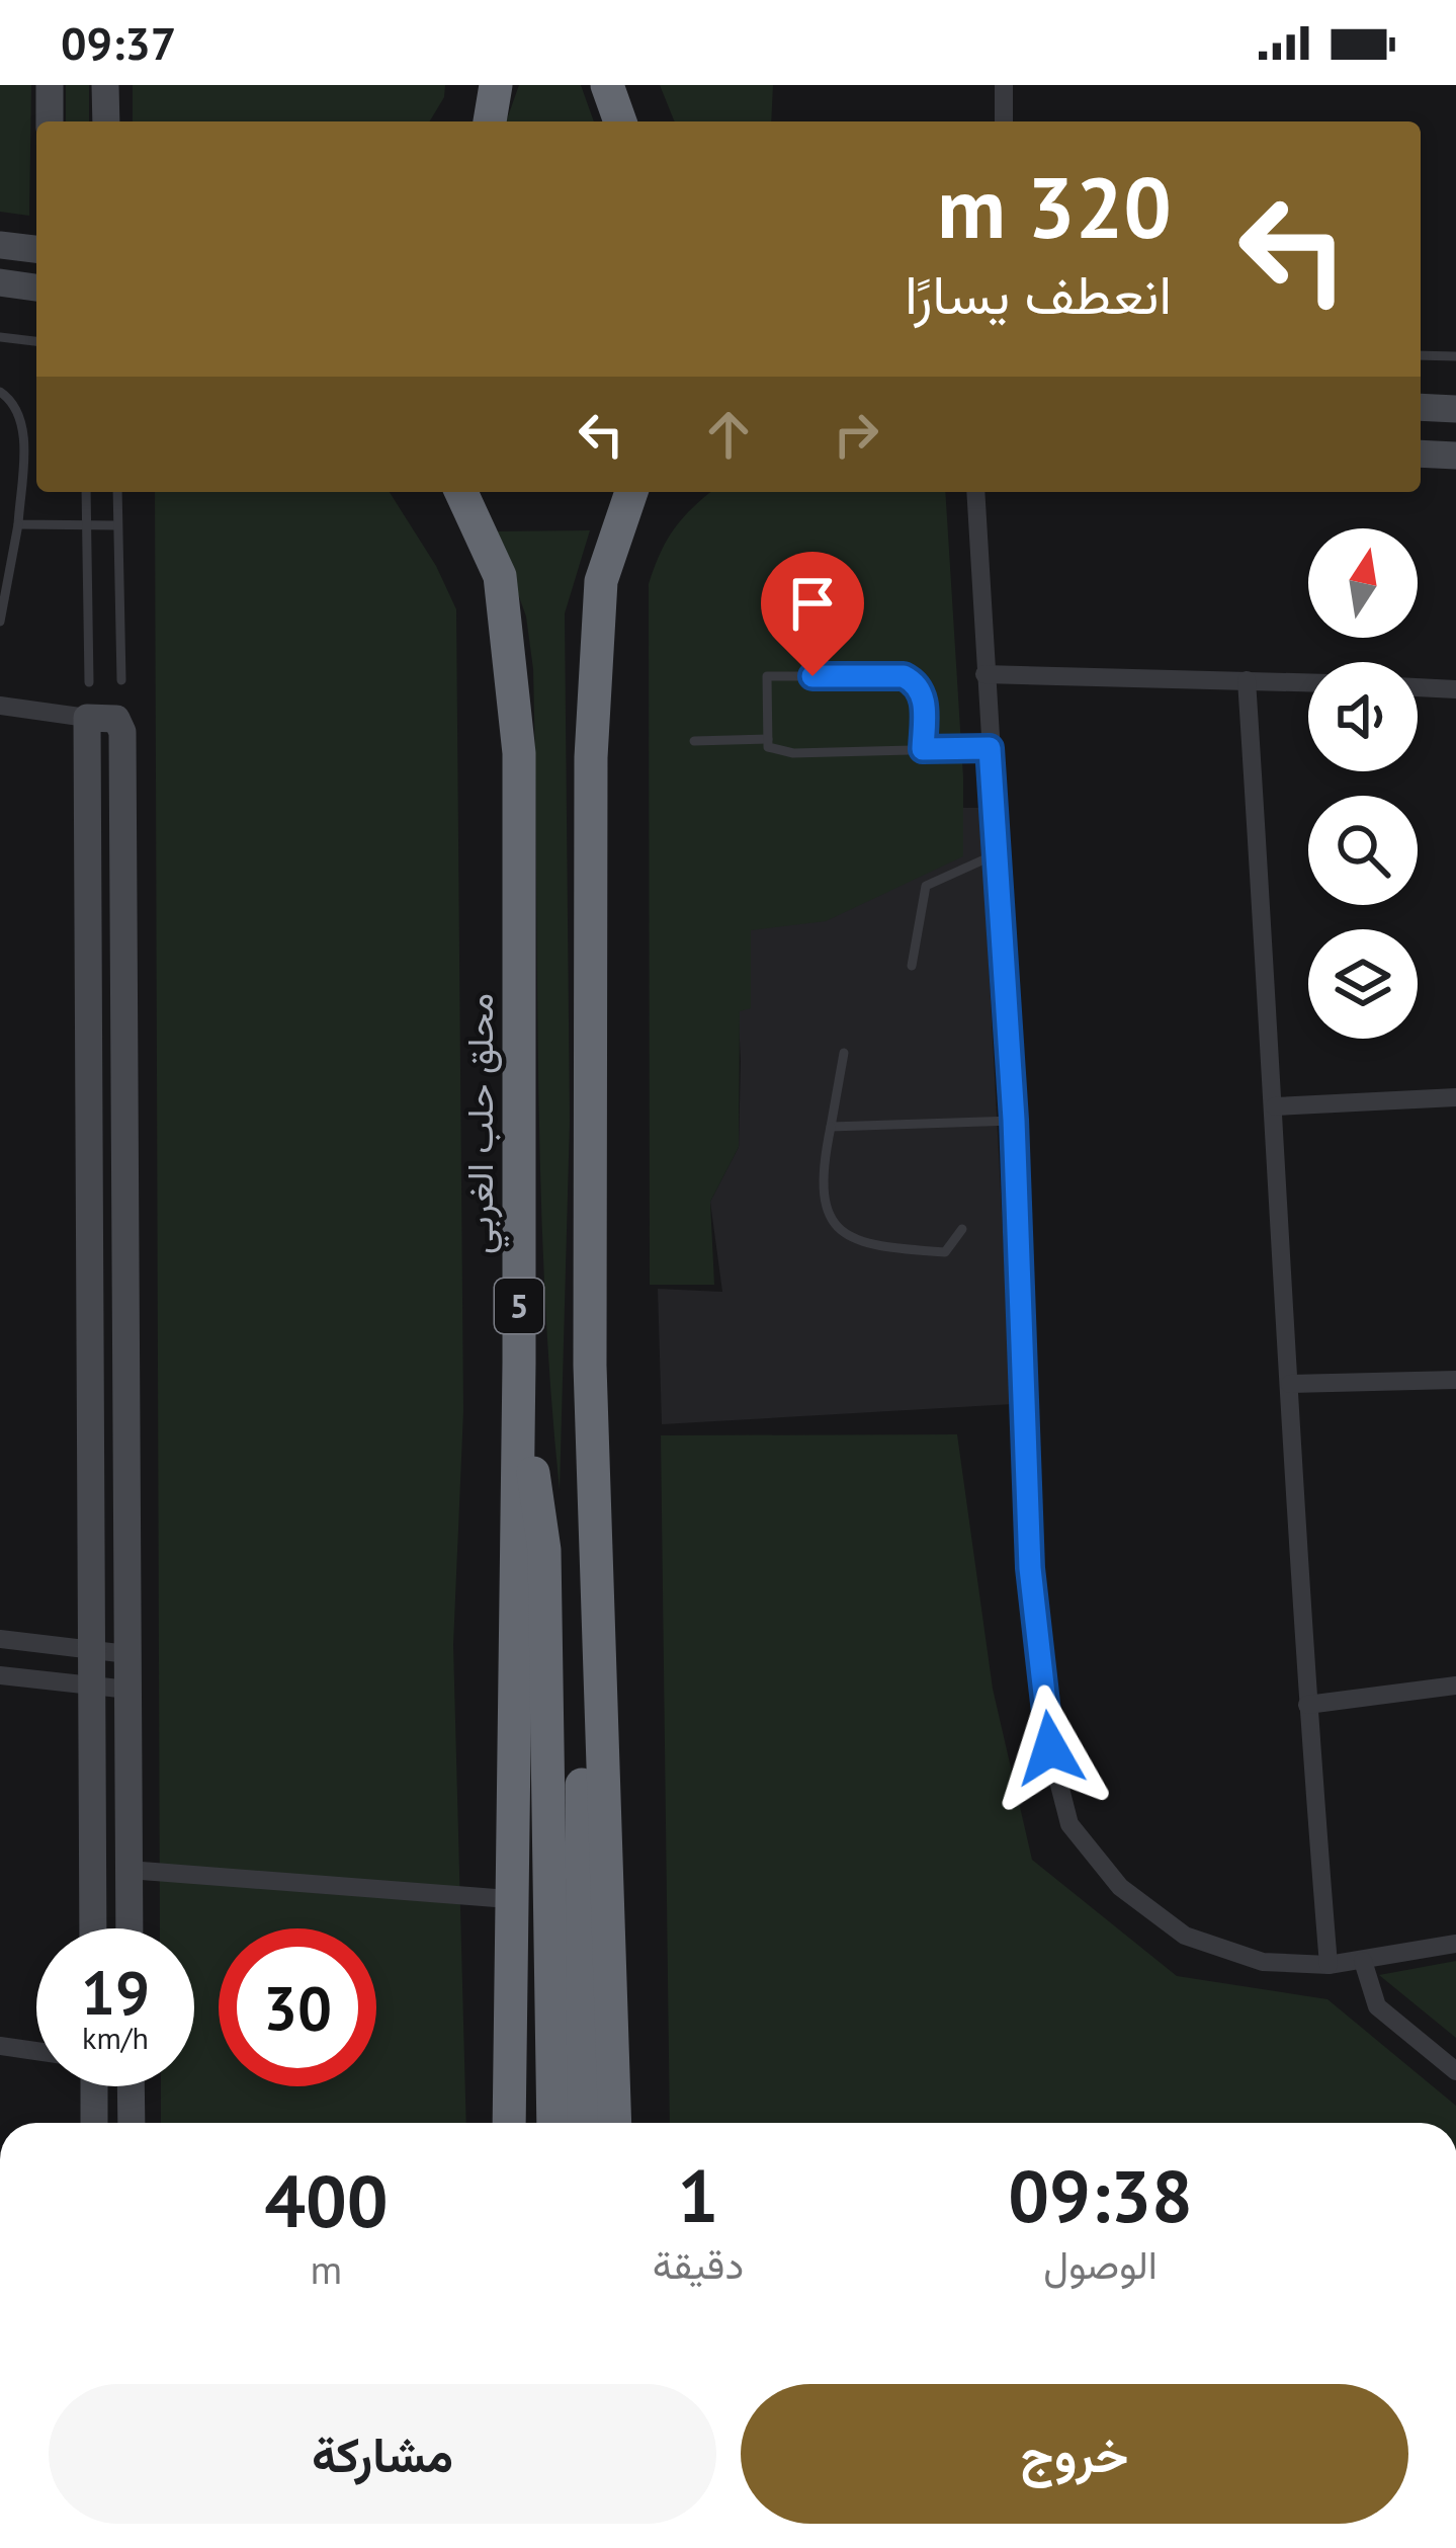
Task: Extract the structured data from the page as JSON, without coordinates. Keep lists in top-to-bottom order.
{
  "streets": {
    "highway": ["محلق حلب الغربي", "5"]
  },
  "north": "top",
  "page": {
    "status": "09:37",
    "turn": ["320 m", "انعطف يسارًا"],
    "speed": "19 km/h",
    "limit": "30",
    "eta": [
      "09:38",
      "الوصول",
      "1",
      "دقيقة",
      "400",
      "m"
    ],
    "buttons": ["خروج", "مشاركة"]
  }
}
